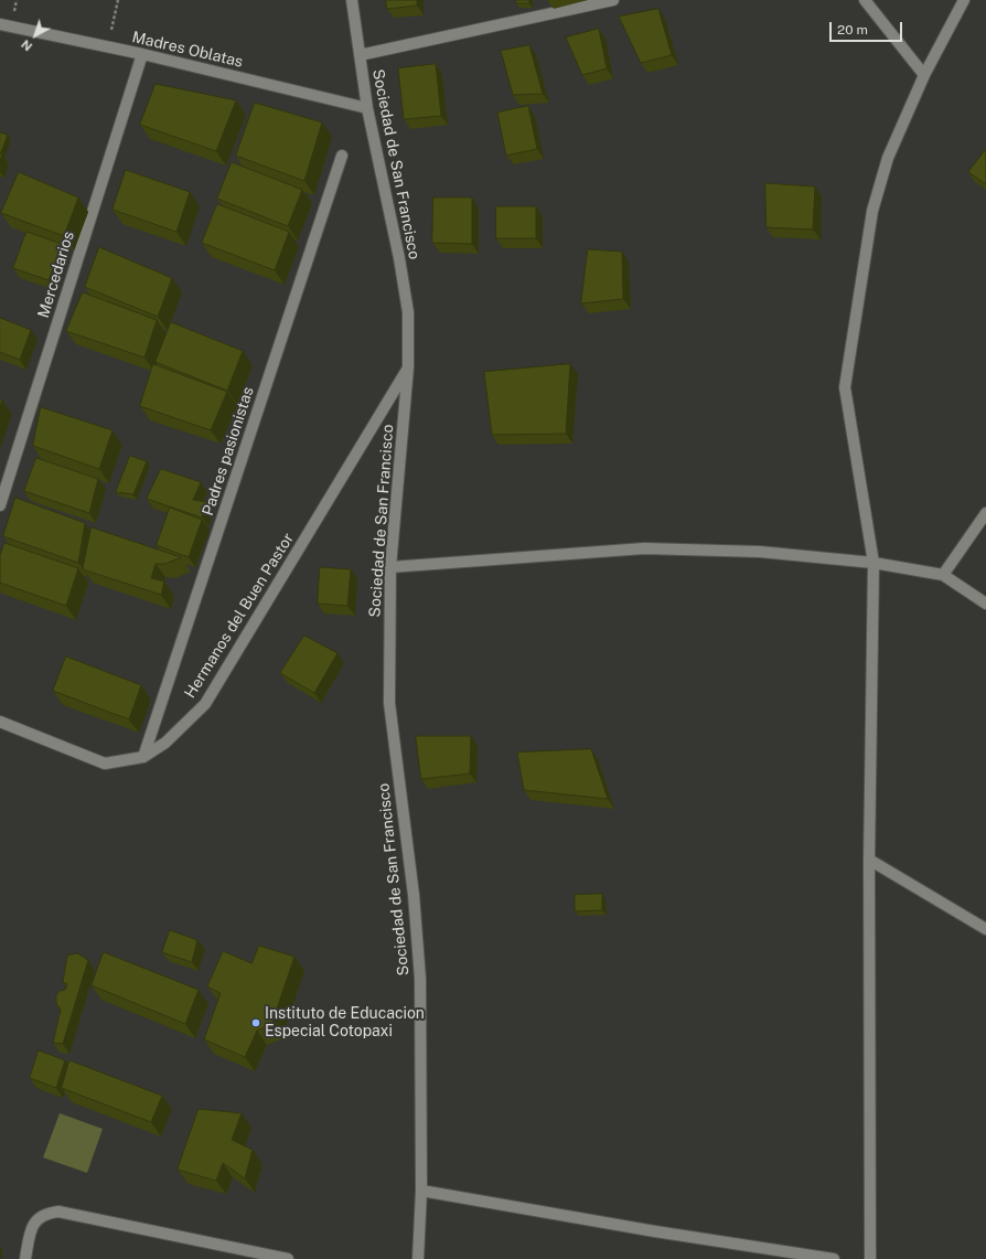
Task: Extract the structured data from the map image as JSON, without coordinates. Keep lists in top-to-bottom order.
{
  "streets": {
    "street": [
      "Madres Oblatas",
      "Sociedad de San Francisco",
      "Mercedarios",
      "Padres pasionistas",
      "Hermanos del Buen Pastor"
    ]
  },
  "crossings": [
    ["Madres Oblatas", "Sociedad de San Francisco"],
    ["Madres Oblatas", "Mercedarios"],
    ["Sociedad de San Francisco", "Hermanos del Buen Pastor"],
    ["Padres pasionistas", "Hermanos del Buen Pastor"]
  ],
  "places": ["Instituto de Educacion Especial Cotopaxi"],
  "scale_bar": "20 m",
  "north": "bottom left"
}
